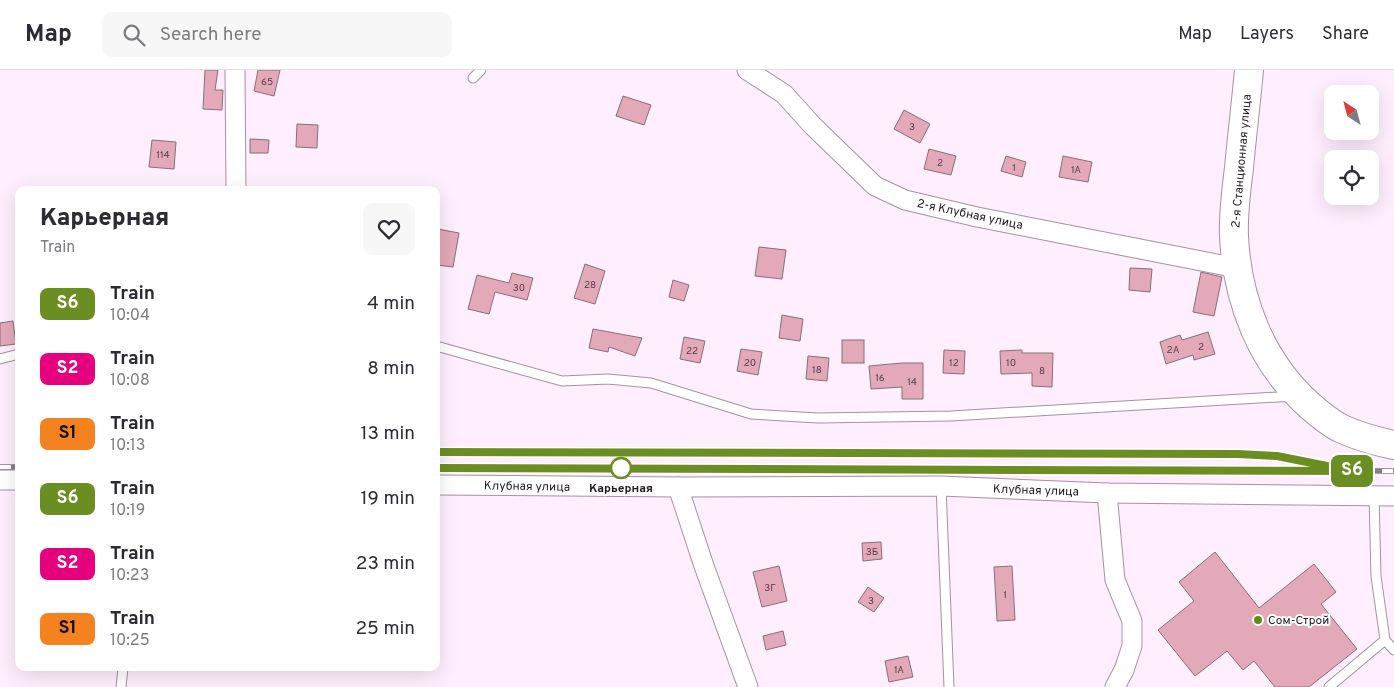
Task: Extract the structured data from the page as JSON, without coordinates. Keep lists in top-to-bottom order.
{
  "streets": {
    "main road": ["2-я Станционная улица"],
    "street": ["2-я Клубная улица", "Клубная улица"]
  },
  "crossings": [
    ["2-я Станционная улица", "2-я Клубная улица"]
  ],
  "places": ["Карьерная", "Сом-Строй"],
  "house_numbers": [
    "65",
    "3",
    "114",
    "2",
    "1",
    "1А",
    "28",
    "30",
    "2",
    "2А",
    "22",
    "20",
    "12",
    "10",
    "18",
    "8",
    "16",
    "14",
    "3Б",
    "3Г",
    "1",
    "3",
    "1А"
  ],
  "north": "top left",
  "page": {
    "header": "Map",
    "search": "Search here",
    "nav": ["Map", "Layers", "Share"],
    "on_map": "S6",
    "heading": ["Карьерная", "Train"],
    "list": [
      {
        "mark": "S6",
        "name": "Train",
        "note": "10:04",
        "value": "4 min"
      },
      {
        "mark": "S2",
        "name": "Train",
        "note": "10:08",
        "value": "8 min"
      },
      {
        "mark": "S1",
        "name": "Train",
        "note": "10:13",
        "value": "13 min"
      },
      {
        "mark": "S6",
        "name": "Train",
        "note": "10:19",
        "value": "19 min"
      },
      {
        "mark": "S2",
        "name": "Train",
        "note": "10:23",
        "value": "23 min"
      },
      {
        "mark": "S1",
        "name": "Train",
        "note": "10:25",
        "value": "25 min"
      }
    ]
  }
}
